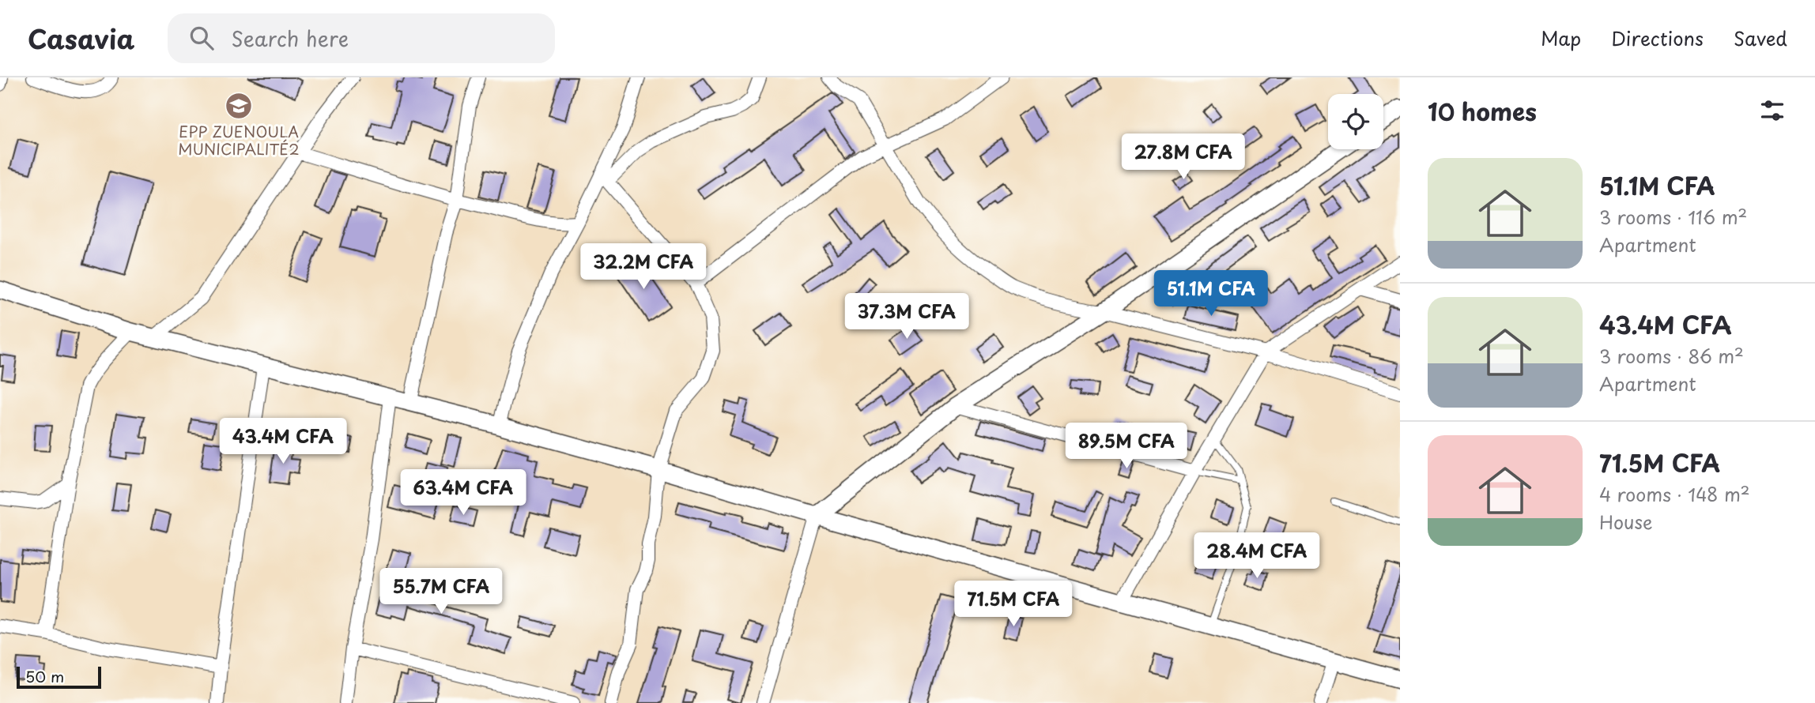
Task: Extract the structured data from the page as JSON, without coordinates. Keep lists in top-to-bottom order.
{
  "places": {
    "school or university": ["EPP ZUENOULA MUNICIPALITÉ2"]
  },
  "scale_bar": "50 m",
  "page": {
    "header": "Casavia",
    "search": "Search here",
    "nav": ["Map", "Directions", "Saved"],
    "heading": "10 homes",
    "price": [
      "27.8M CFA",
      "32.2M CFA",
      "51.1M CFA",
      "37.3M CFA",
      "43.4M CFA",
      "89.5M CFA",
      "63.4M CFA",
      "28.4M CFA",
      "55.7M CFA",
      "71.5M CFA"
    ],
    "list": [
      {
        "name": "51.1M CFA",
        "note": "3 rooms · 116 m² · Apartment"
      },
      {
        "name": "43.4M CFA",
        "note": "3 rooms · 86 m² · Apartment"
      },
      {
        "name": "71.5M CFA",
        "note": "4 rooms · 148 m² · House"
      }
    ],
    "scale": "50 m"
  }
}
